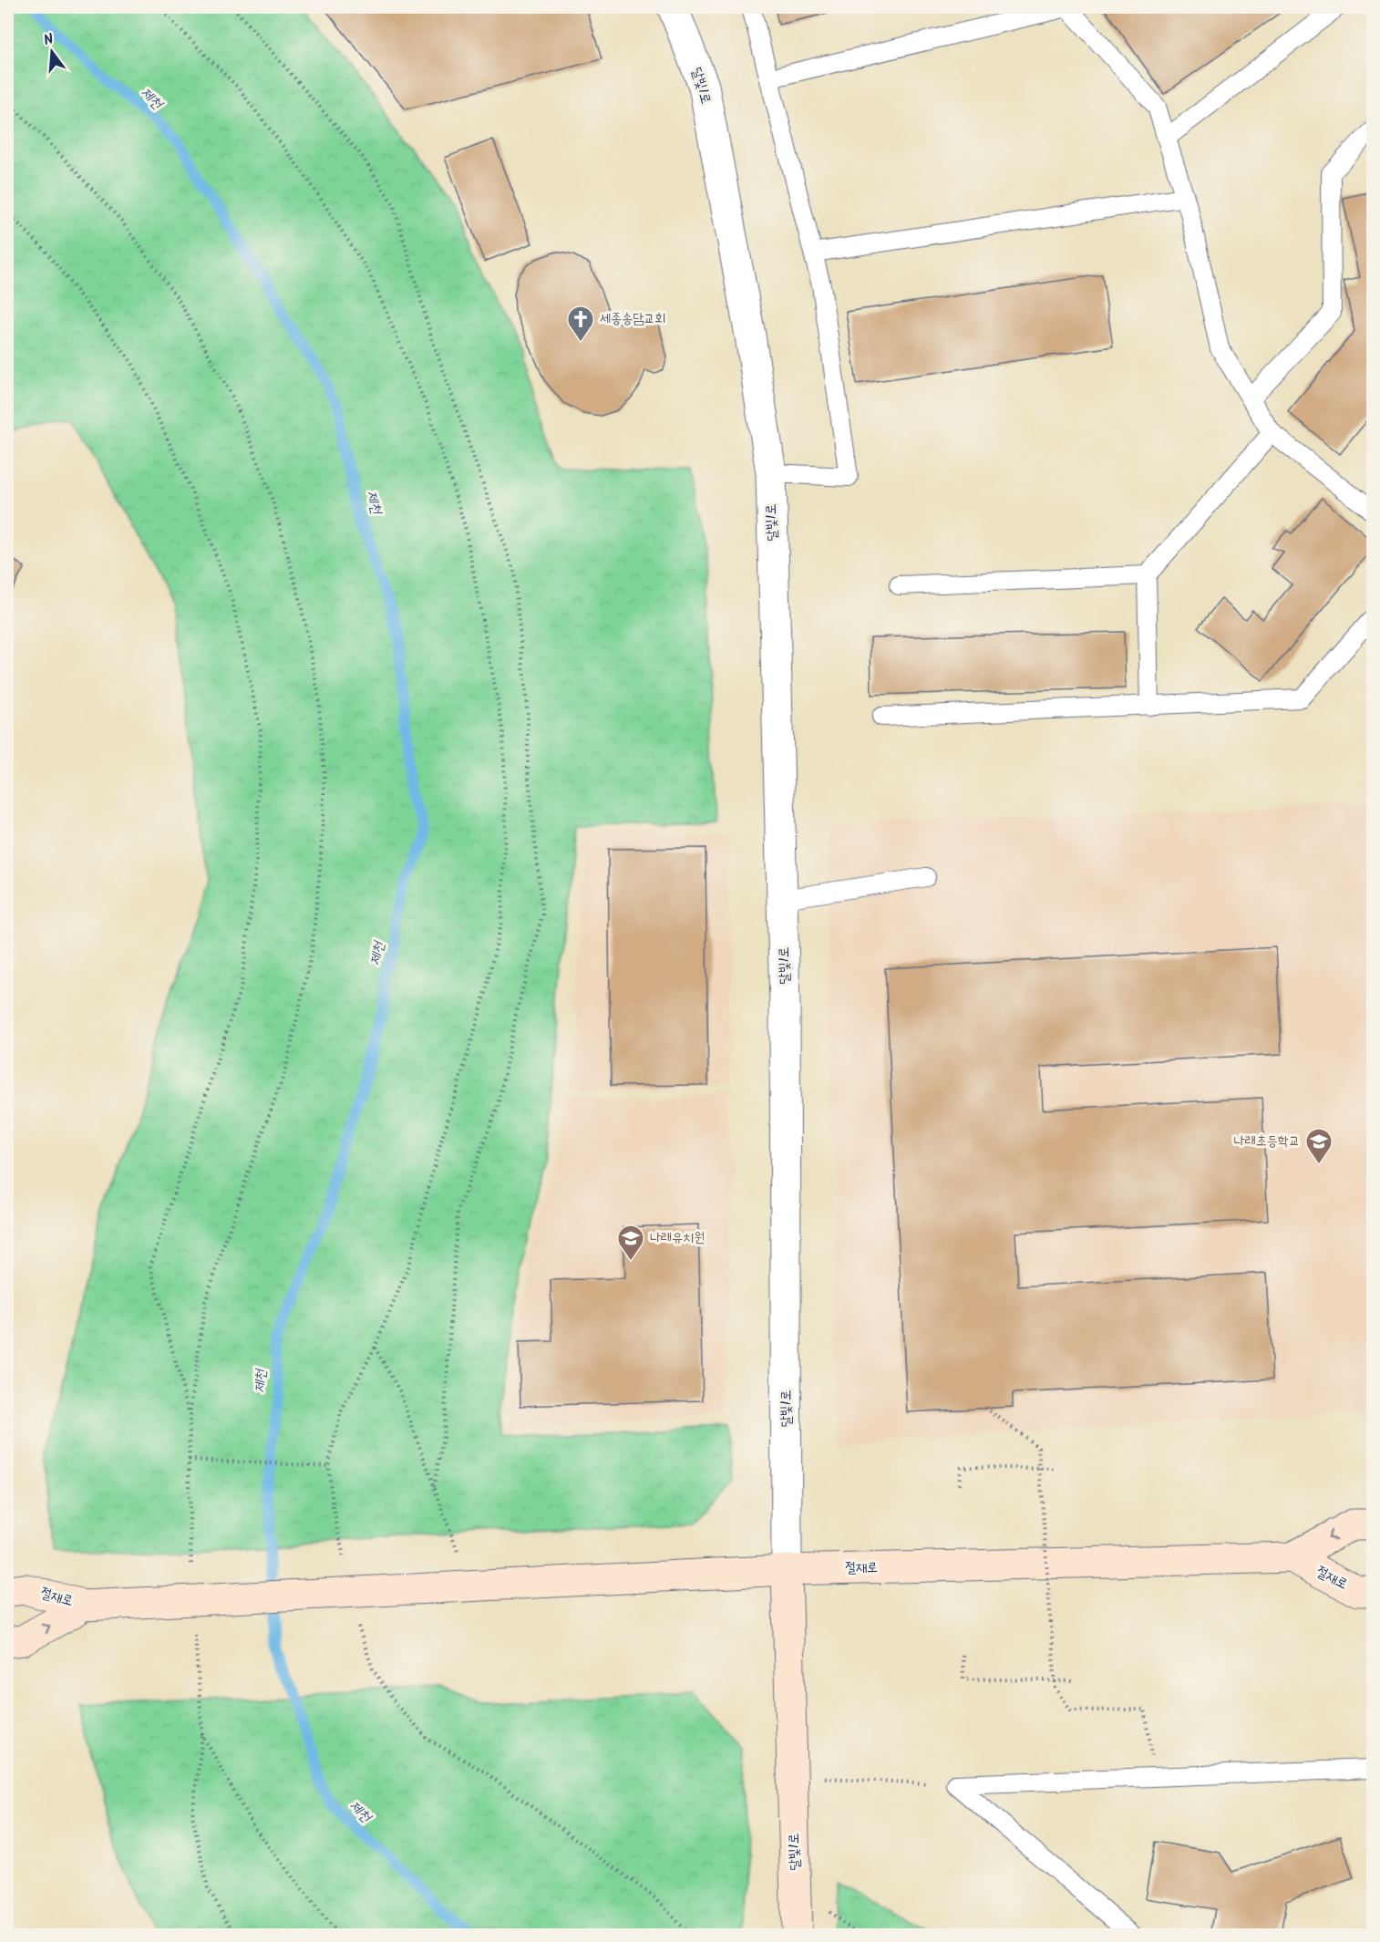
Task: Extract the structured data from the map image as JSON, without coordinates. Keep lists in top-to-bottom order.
{
  "streets": {
    "street": ["달빛1로", "절재로"]
  },
  "crossings": [
    ["달빛1로", "절재로"]
  ],
  "water": ["제천"],
  "places": {
    "church": ["세종송담교회"],
    "school or university": ["나래초등학교", "나래유치원"]
  },
  "north": "top"
}
